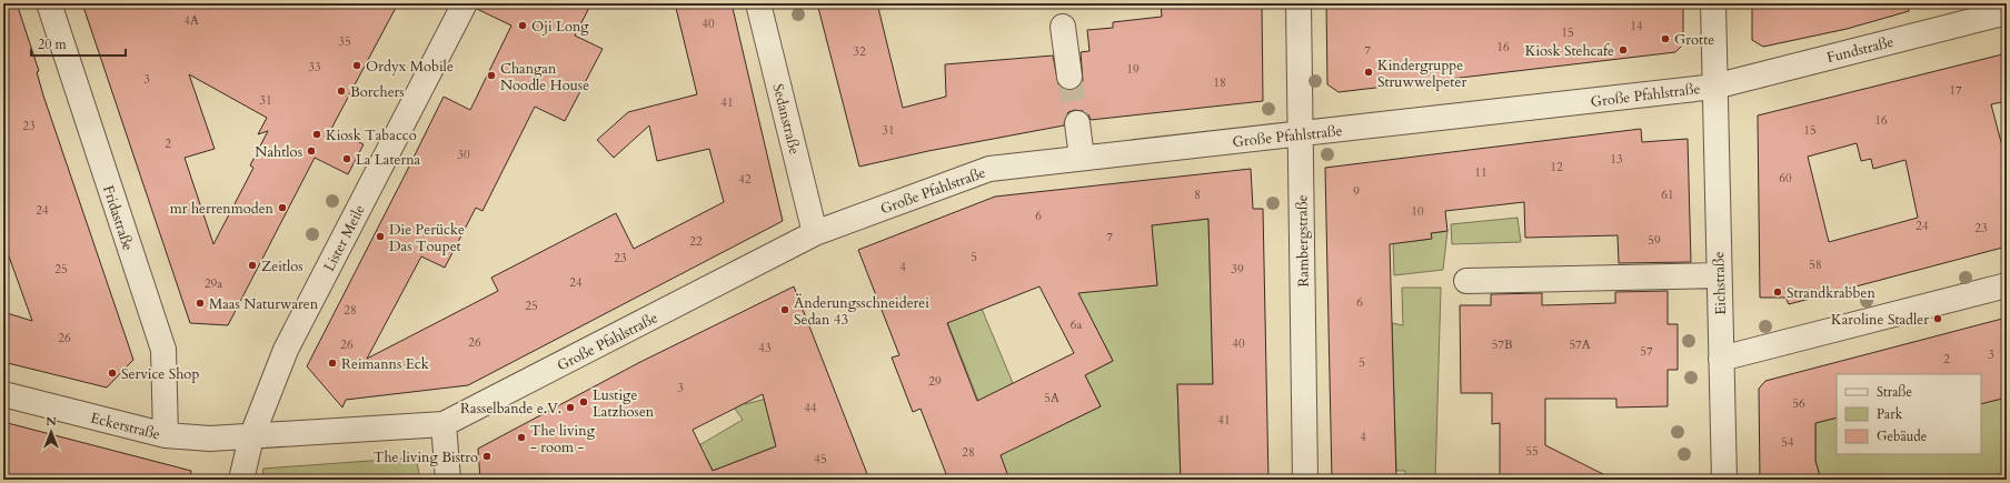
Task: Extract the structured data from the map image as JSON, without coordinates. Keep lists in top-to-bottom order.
{
  "streets": {
    "street": [
      "Fundstraße",
      "Große Pfahlstraße",
      "Sedanstraße",
      "Fridastraße",
      "Lister Meile",
      "Rambergstraße",
      "Eichstraße",
      "Eckerstraße"
    ]
  },
  "crossings": [
    ["Fundstraße", "Große Pfahlstraße"],
    ["Fundstraße", "Eichstraße"],
    ["Große Pfahlstraße", "Sedanstraße"],
    ["Große Pfahlstraße", "Lister Meile"],
    ["Große Pfahlstraße", "Rambergstraße"],
    ["Große Pfahlstraße", "Eichstraße"],
    ["Große Pfahlstraße", "Eckerstraße"],
    ["Fridastraße", "Eckerstraße"],
    ["Lister Meile", "Eckerstraße"]
  ],
  "places": [
    "Oji Long",
    "Grotte",
    "Kiosk Stehcafe",
    "Ordyx Mobile",
    "Kindergruppe Struwwelpeter",
    "Changan Noodle House",
    "Borchers",
    "Kiosk Tabacco",
    "Nahtlos",
    "La Laterna",
    "mr herrenmoden",
    "Die Perücke Das Toupet",
    "Zeitlos",
    "Strandkrabben",
    "Maas Naturwaren",
    "Änderungsschneiderei Sedan 43",
    "Karoline Stadler",
    "Reimanns Eck",
    "Service Shop",
    "Lustige Latzhosen",
    "Rasselbande e.V.",
    "The living - room -",
    "The living Bistro"
  ],
  "house_numbers": [
    "4A",
    "40",
    "14",
    "15",
    "35",
    "16",
    "7",
    "32",
    "33",
    "19",
    "3",
    "18",
    "17",
    "31",
    "41",
    "16",
    "23",
    "31",
    "15",
    "2",
    "30",
    "13",
    "12",
    "11",
    "60",
    "42",
    "9",
    "8",
    "61",
    "24",
    "10",
    "6",
    "24",
    "23",
    "7",
    "59",
    "22",
    "5",
    "23",
    "58",
    "4",
    "25",
    "39",
    "24",
    "29a",
    "6",
    "25",
    "28",
    "6a",
    "26",
    "26",
    "40",
    "26",
    "57B",
    "57A",
    "43",
    "57",
    "3",
    "2",
    "5",
    "29",
    "3",
    "5A",
    "56",
    "44",
    "41",
    "4",
    "54",
    "55",
    "28",
    "45"
  ],
  "legend": ["Straße", "Park", "Gebäude"],
  "scale_bar": "20 m",
  "north": "top"
}
